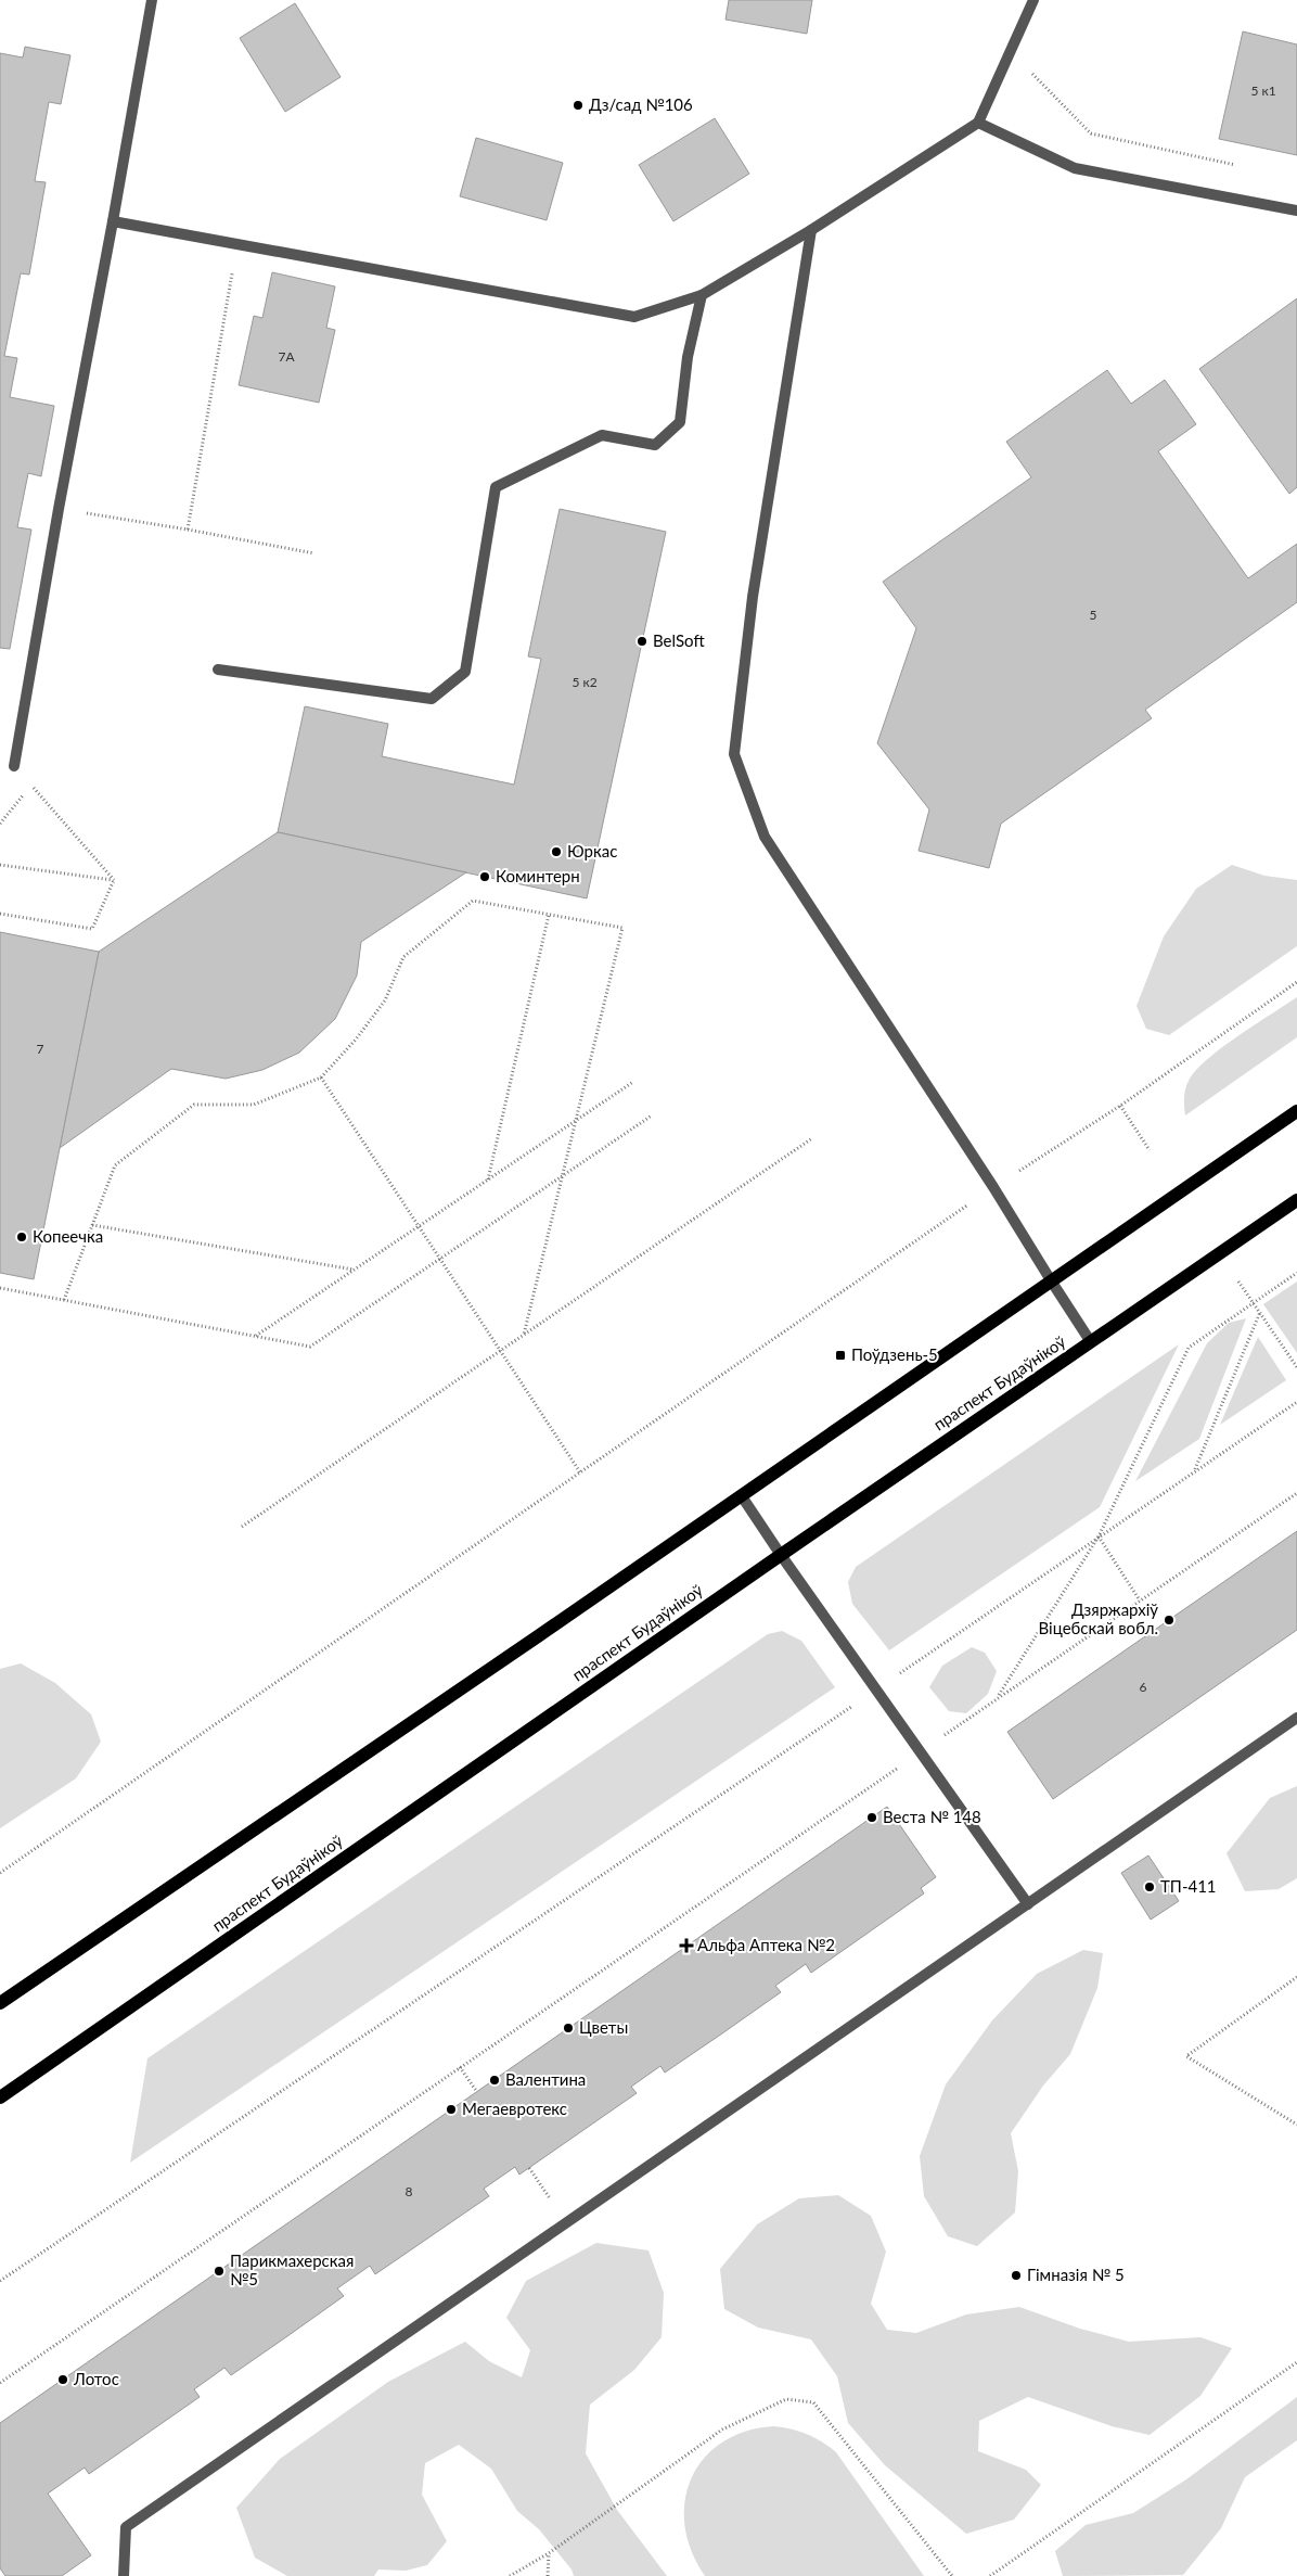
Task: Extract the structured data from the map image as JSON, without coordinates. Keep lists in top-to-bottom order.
{
  "streets": {
    "main road": ["праспект Будаўнікоў"]
  },
  "places": {
    "other": [
      "Дз/сад №106",
      "BelSoft",
      "Юркас",
      "Коминтерн",
      "Копеечка",
      "Дзяржархіў Віцебскай вобл.",
      "Веста № 148",
      "ТП-411",
      "Цветы",
      "Валентина",
      "Мегаевротекс",
      "Парикмахерская №5",
      "Гімназія № 5",
      "Лотос"
    ],
    "transit": ["Поўдзень-5"],
    "health": ["Альфа Аптека №2"]
  },
  "house_numbers": [
    "5 к1",
    "7А",
    "5",
    "5 к2",
    "7",
    "6",
    "8"
  ]
}
